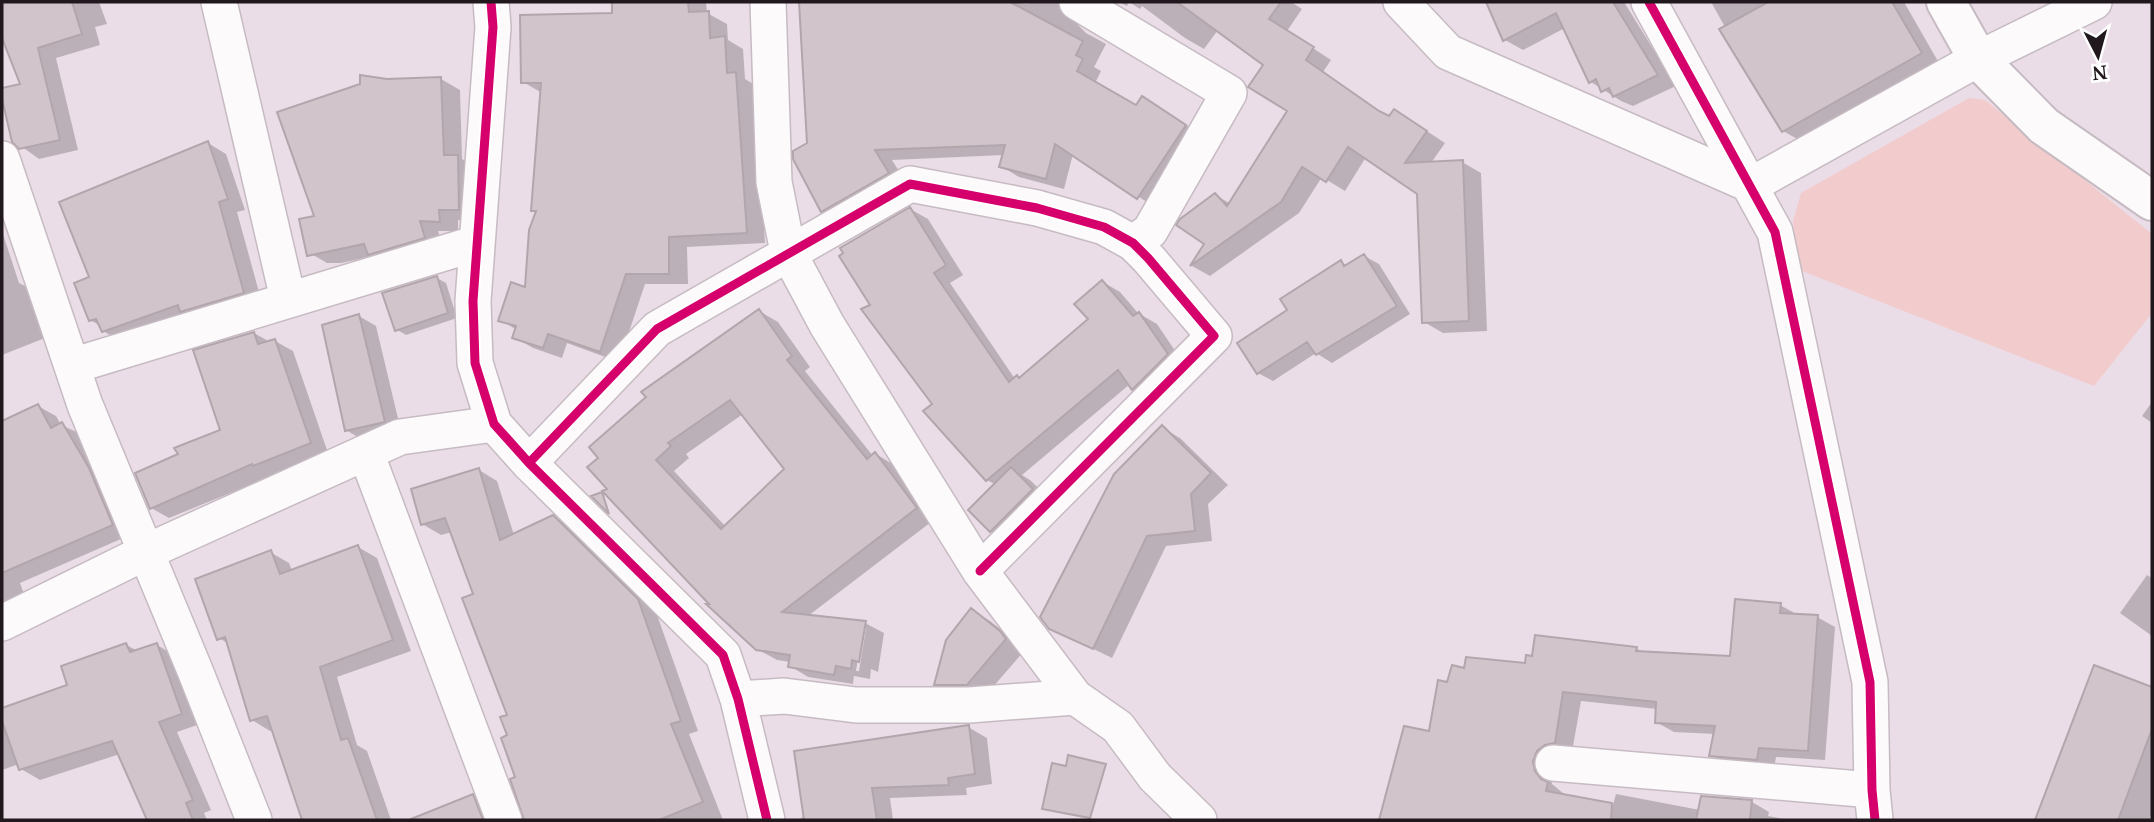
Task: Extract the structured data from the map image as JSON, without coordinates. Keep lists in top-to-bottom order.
{
  "north": "bottom"
}
